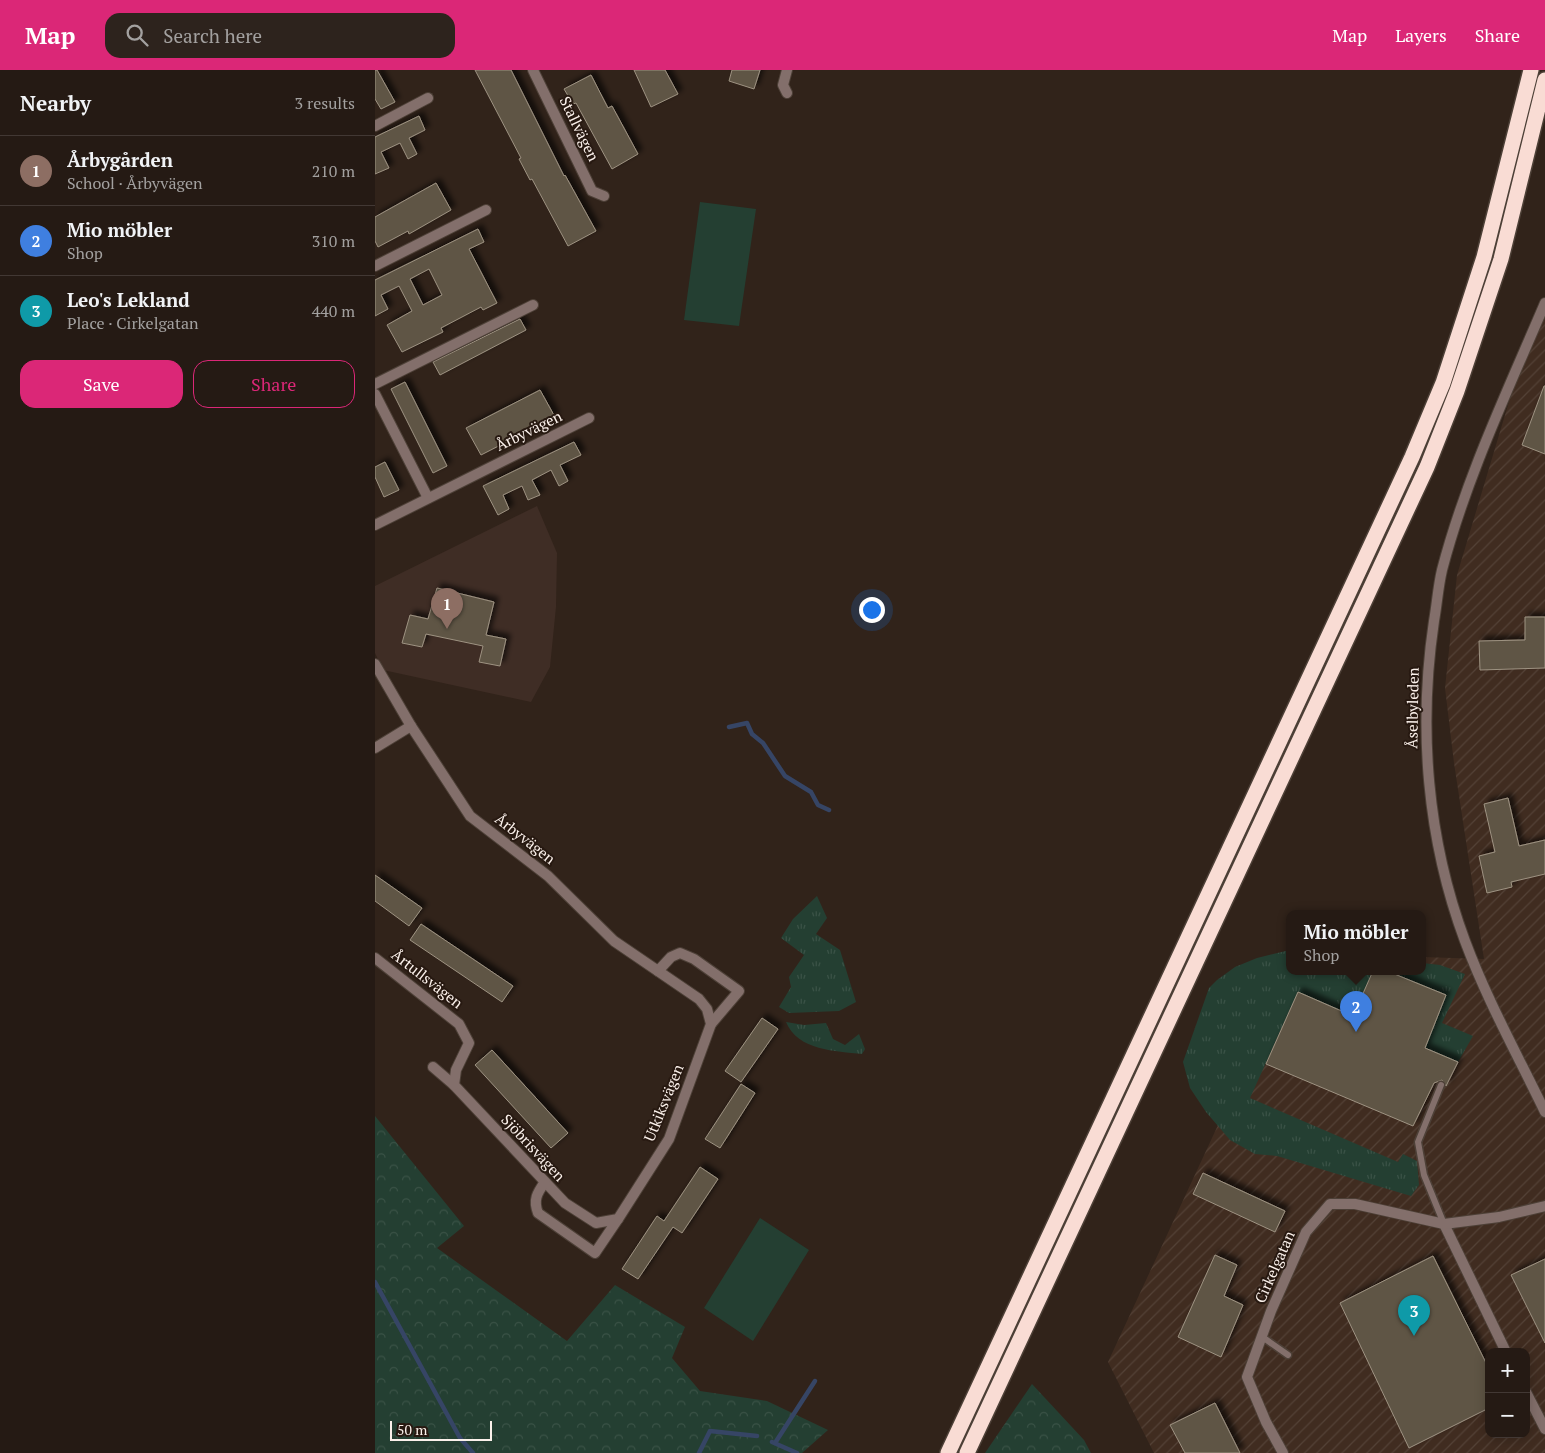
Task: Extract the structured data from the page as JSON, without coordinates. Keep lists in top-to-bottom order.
{
  "streets": {
    "street": [
      "Stallvägen",
      "Årbyvägen",
      "Åselbyleden",
      "Årtullsvägen",
      "Utkiksvägen",
      "Sjöbrisvägen",
      "Cirkelgatan"
    ]
  },
  "crossings": [
    ["Årbyvägen", "Utkiksvägen"],
    ["Årtullsvägen", "Sjöbrisvägen"],
    ["Utkiksvägen", "Sjöbrisvägen"]
  ],
  "scale_bar": "50 m",
  "page": {
    "header": "Map",
    "search": "Search here",
    "nav": ["Map", "Layers", "Share"],
    "heading": ["Nearby", "3 results"],
    "list": [
      {
        "mark": "1",
        "name": "Årbygården",
        "note": "School · Årbyvägen",
        "value": "210 m"
      },
      {
        "mark": "2",
        "name": "Mio möbler",
        "note": "Shop",
        "value": "310 m"
      },
      {
        "mark": "3",
        "name": "Leo's Lekland",
        "note": "Place · Cirkelgatan",
        "value": "440 m"
      }
    ],
    "buttons": ["Save", "Share"],
    "pins": ["1", "2", "3"],
    "popup": ["Mio möbler", "Shop"],
    "map_buttons": ["+", "−"],
    "scale": "50 m"
  }
}
